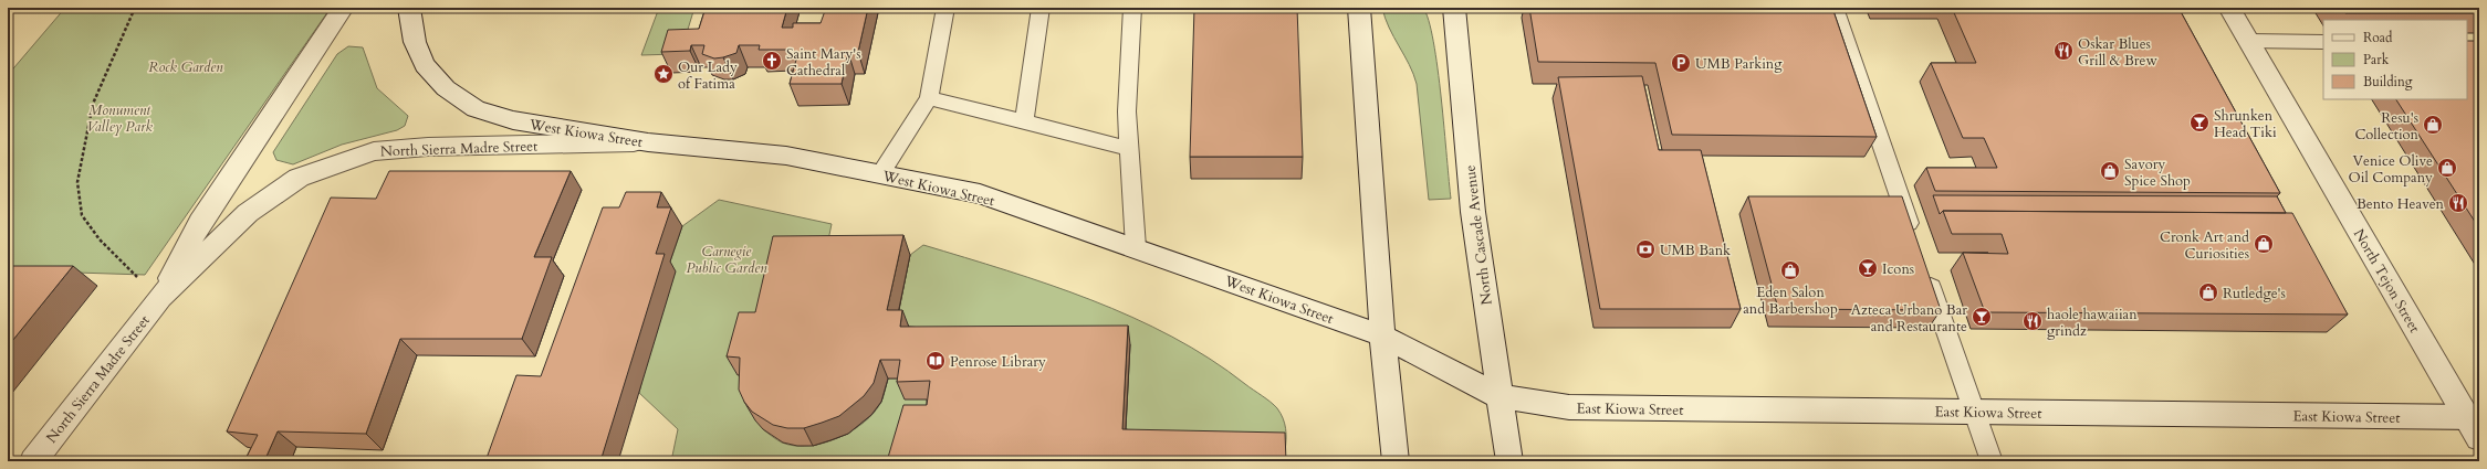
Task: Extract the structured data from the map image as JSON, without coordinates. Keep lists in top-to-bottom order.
{
  "streets": {
    "main road": [
      "West Kiowa Street",
      "North Sierra Madre Street",
      "North Cascade Avenue",
      "North Tejon Street",
      "East Kiowa Street"
    ]
  },
  "crossings": [
    ["West Kiowa Street", "North Sierra Madre Street"],
    ["West Kiowa Street", "North Cascade Avenue"],
    ["West Kiowa Street", "East Kiowa Street"],
    ["North Cascade Avenue", "East Kiowa Street"],
    ["North Tejon Street", "East Kiowa Street"]
  ],
  "parks": ["Rock Garden", "Monument Valley Park", "Carnegie Public Garden"],
  "places": {
    "restaurant": ["Oskar Blues Grill & Brew", "Bento Heaven", "haole hawaiian grindz"],
    "church": ["Saint Mary's Cathedral"],
    "parking": ["UMB Parking"],
    "place": ["Our Lady of Fatima"],
    "bar": ["Shrunken Head Tiki", "Icons", "Azteca Urbano Bar and Restaurante"],
    "shop": [
      "Resu's Collection",
      "Venice Olive Oil Company",
      "Savory Spice Shop",
      "Cronk Art and Curiosities",
      "Eden Salon and Barbershop",
      "Rutledge's"
    ],
    "bank": ["UMB Bank"],
    "library": ["Penrose Library"]
  },
  "legend": ["Road", "Park", "Building"]
}
